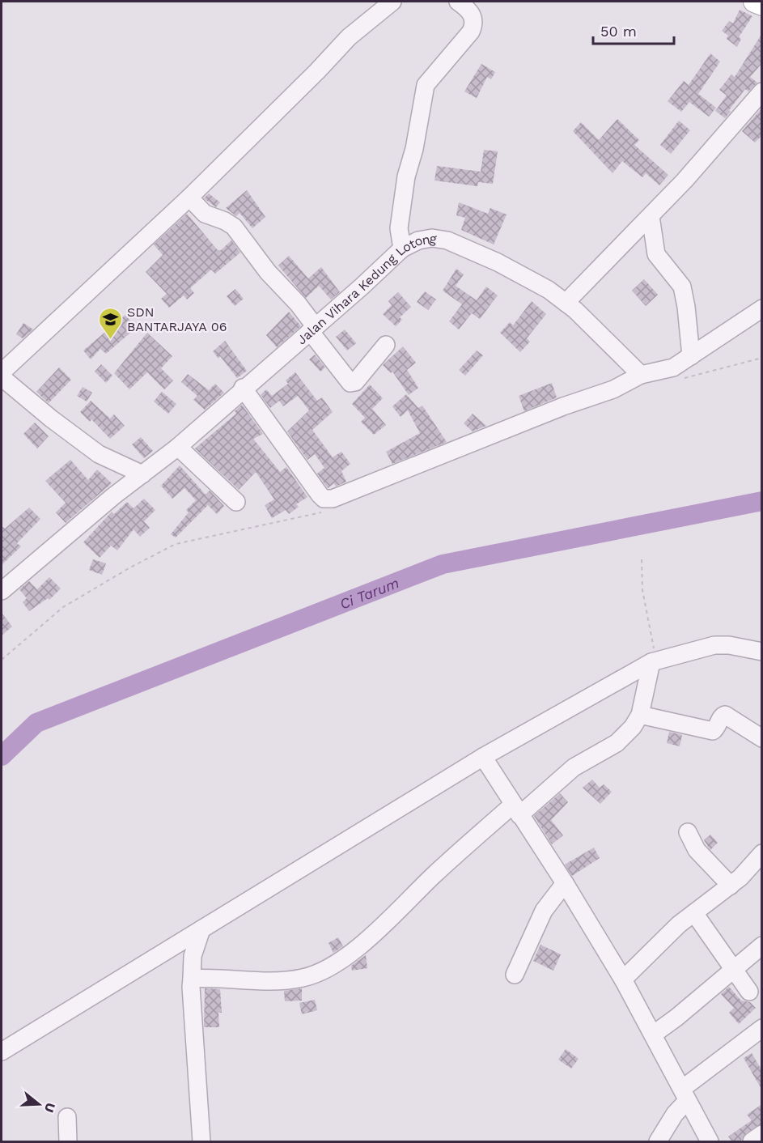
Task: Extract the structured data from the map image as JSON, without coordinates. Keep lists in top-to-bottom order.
{
  "streets": {
    "street": ["Jalan Vihara Kedung Lotong"]
  },
  "water": ["Ci Tarum"],
  "places": {
    "school or university": ["SDN BANTARJAYA 06"]
  },
  "scale_bar": "50 m",
  "north": "right"
}
